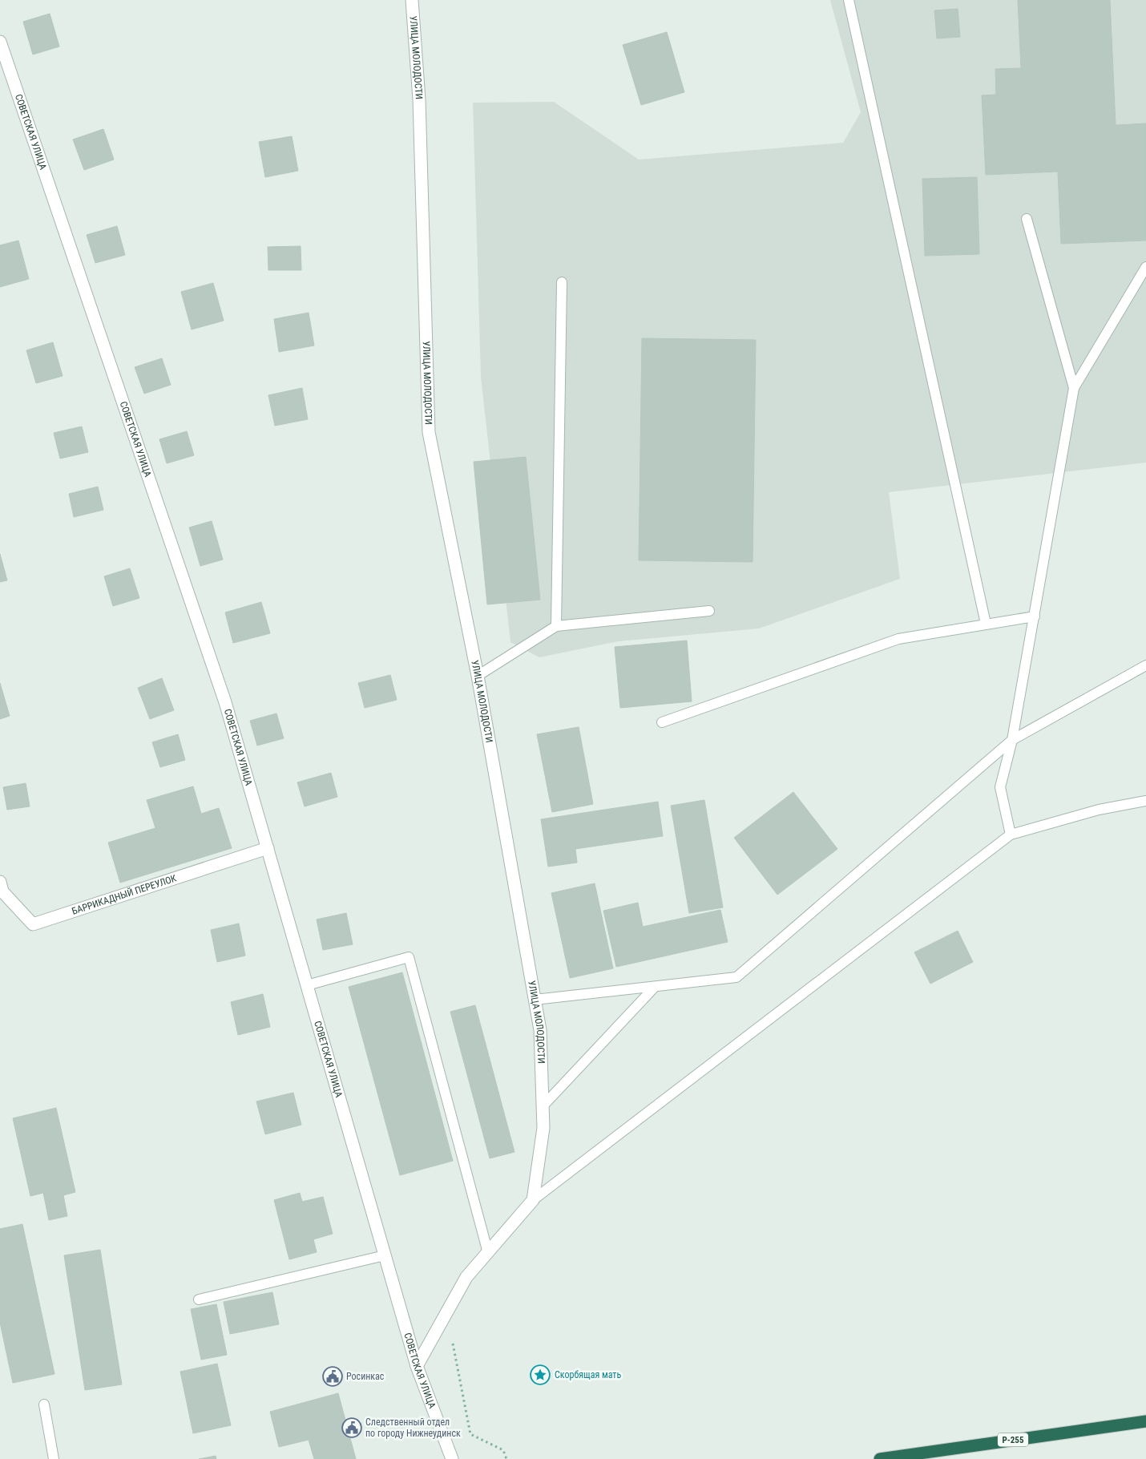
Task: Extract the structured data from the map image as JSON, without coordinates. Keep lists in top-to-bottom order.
{
  "streets": {
    "highway": ["Р-255"],
    "street": ["УЛИЦА МОЛОДОСТИ", "СОВЕТСКАЯ УЛИЦА", "БАРРИКАДНЫЙ ПЕРЕУЛОК"]
  },
  "crossings": [
    ["СОВЕТСКАЯ УЛИЦА", "БАРРИКАДНЫЙ ПЕРЕУЛОК"]
  ],
  "places": {
    "place": ["Скорбящая мать"],
    "public building": ["Росинкас", "Следственный отдел по городу Нижнеудинск"]
  }
}
